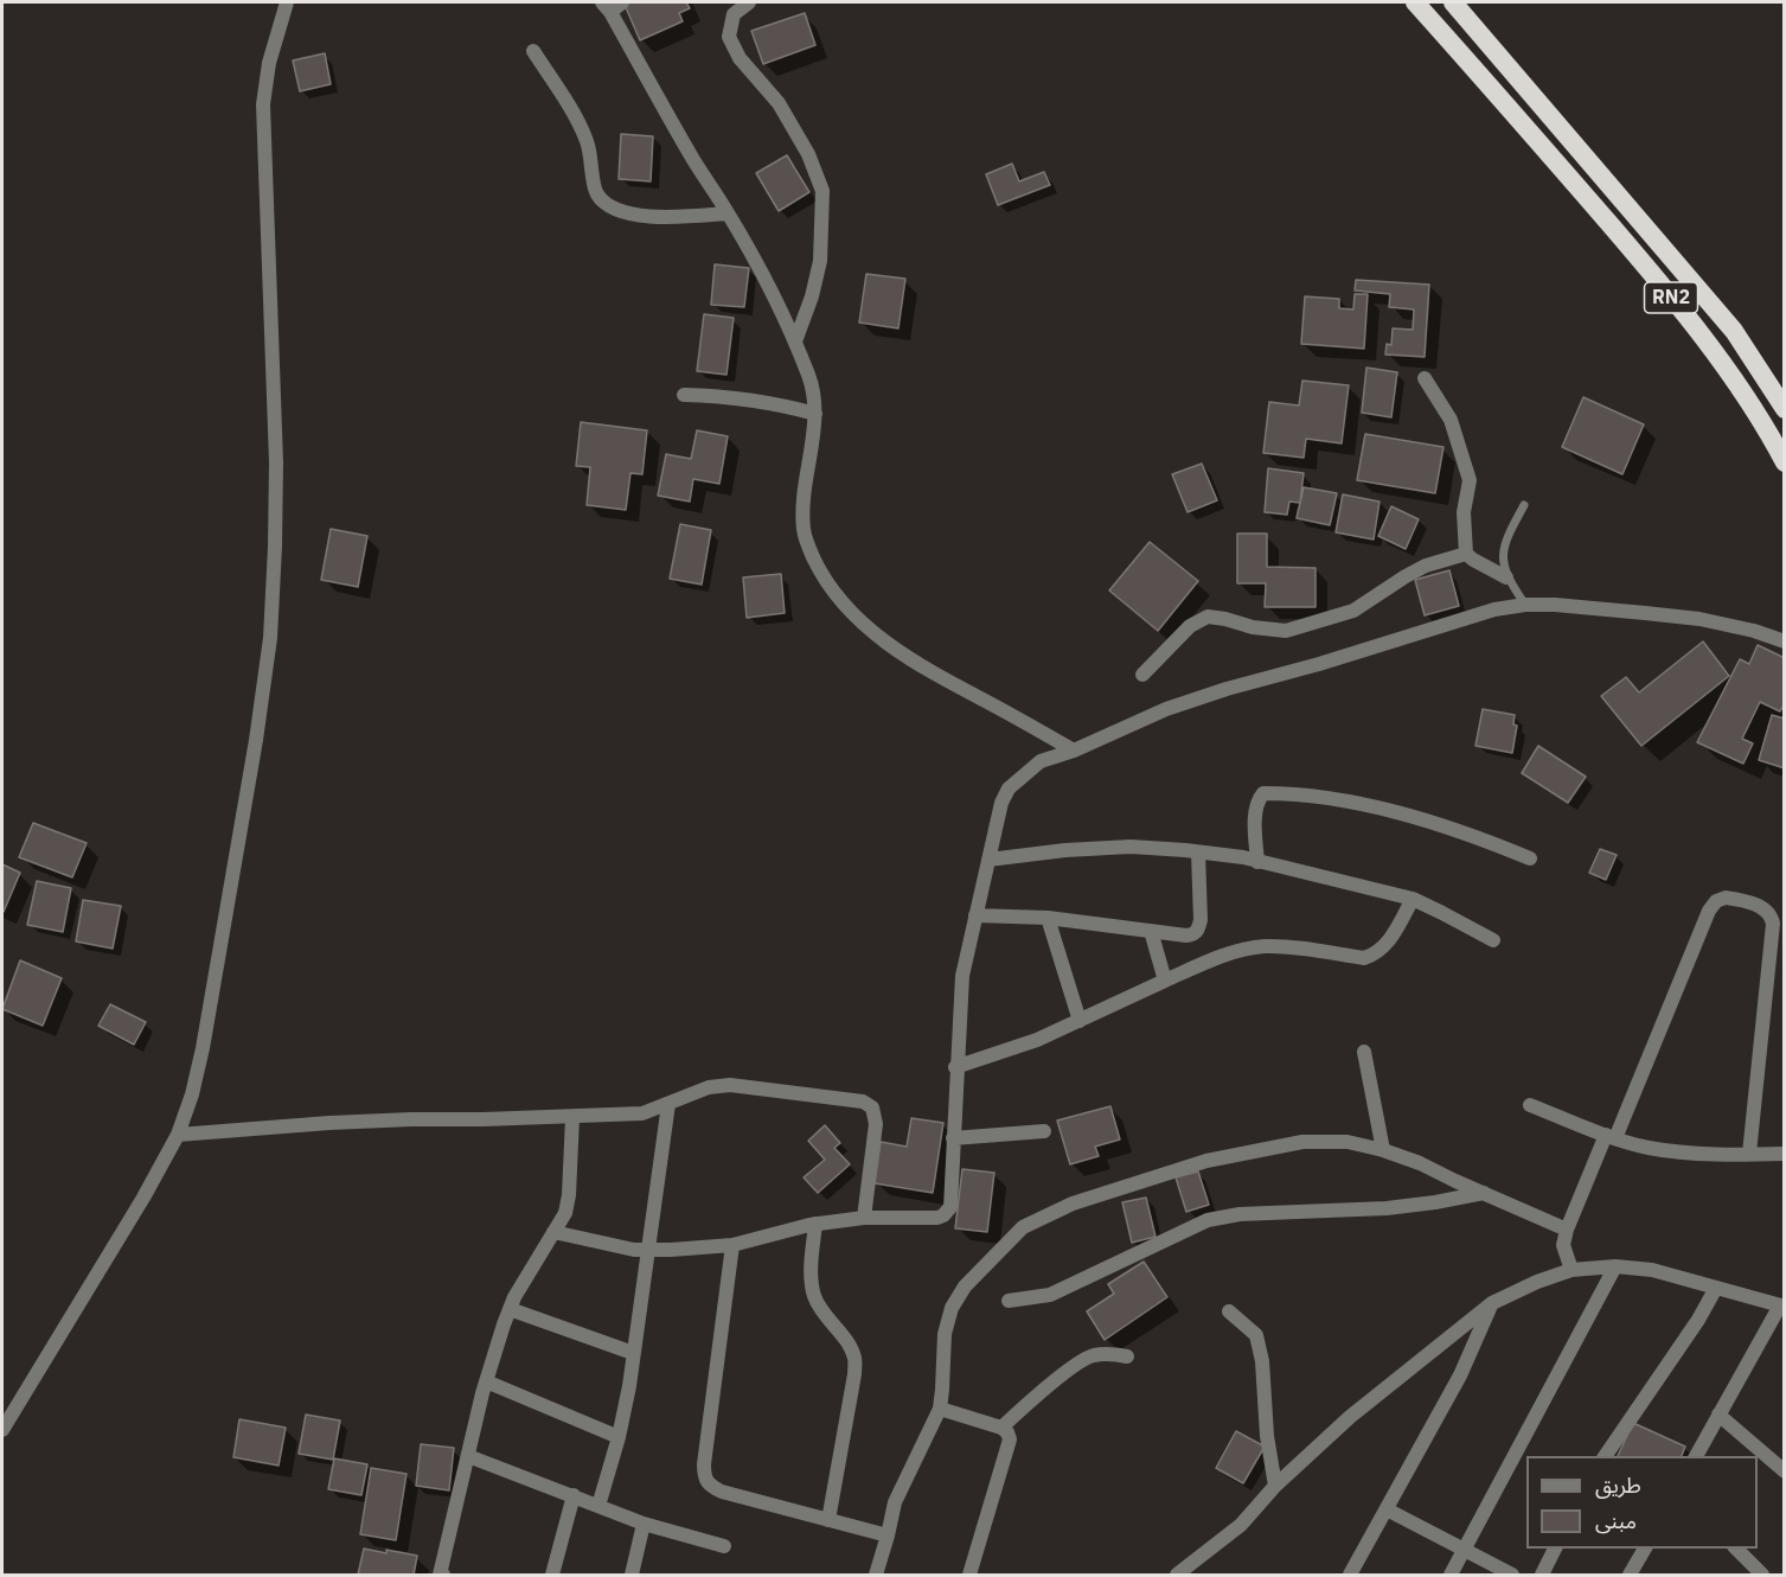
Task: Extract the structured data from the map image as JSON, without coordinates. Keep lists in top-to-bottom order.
{
  "streets": {
    "highway": ["RN2"]
  },
  "legend": ["طريق", "مبنى"]
}
